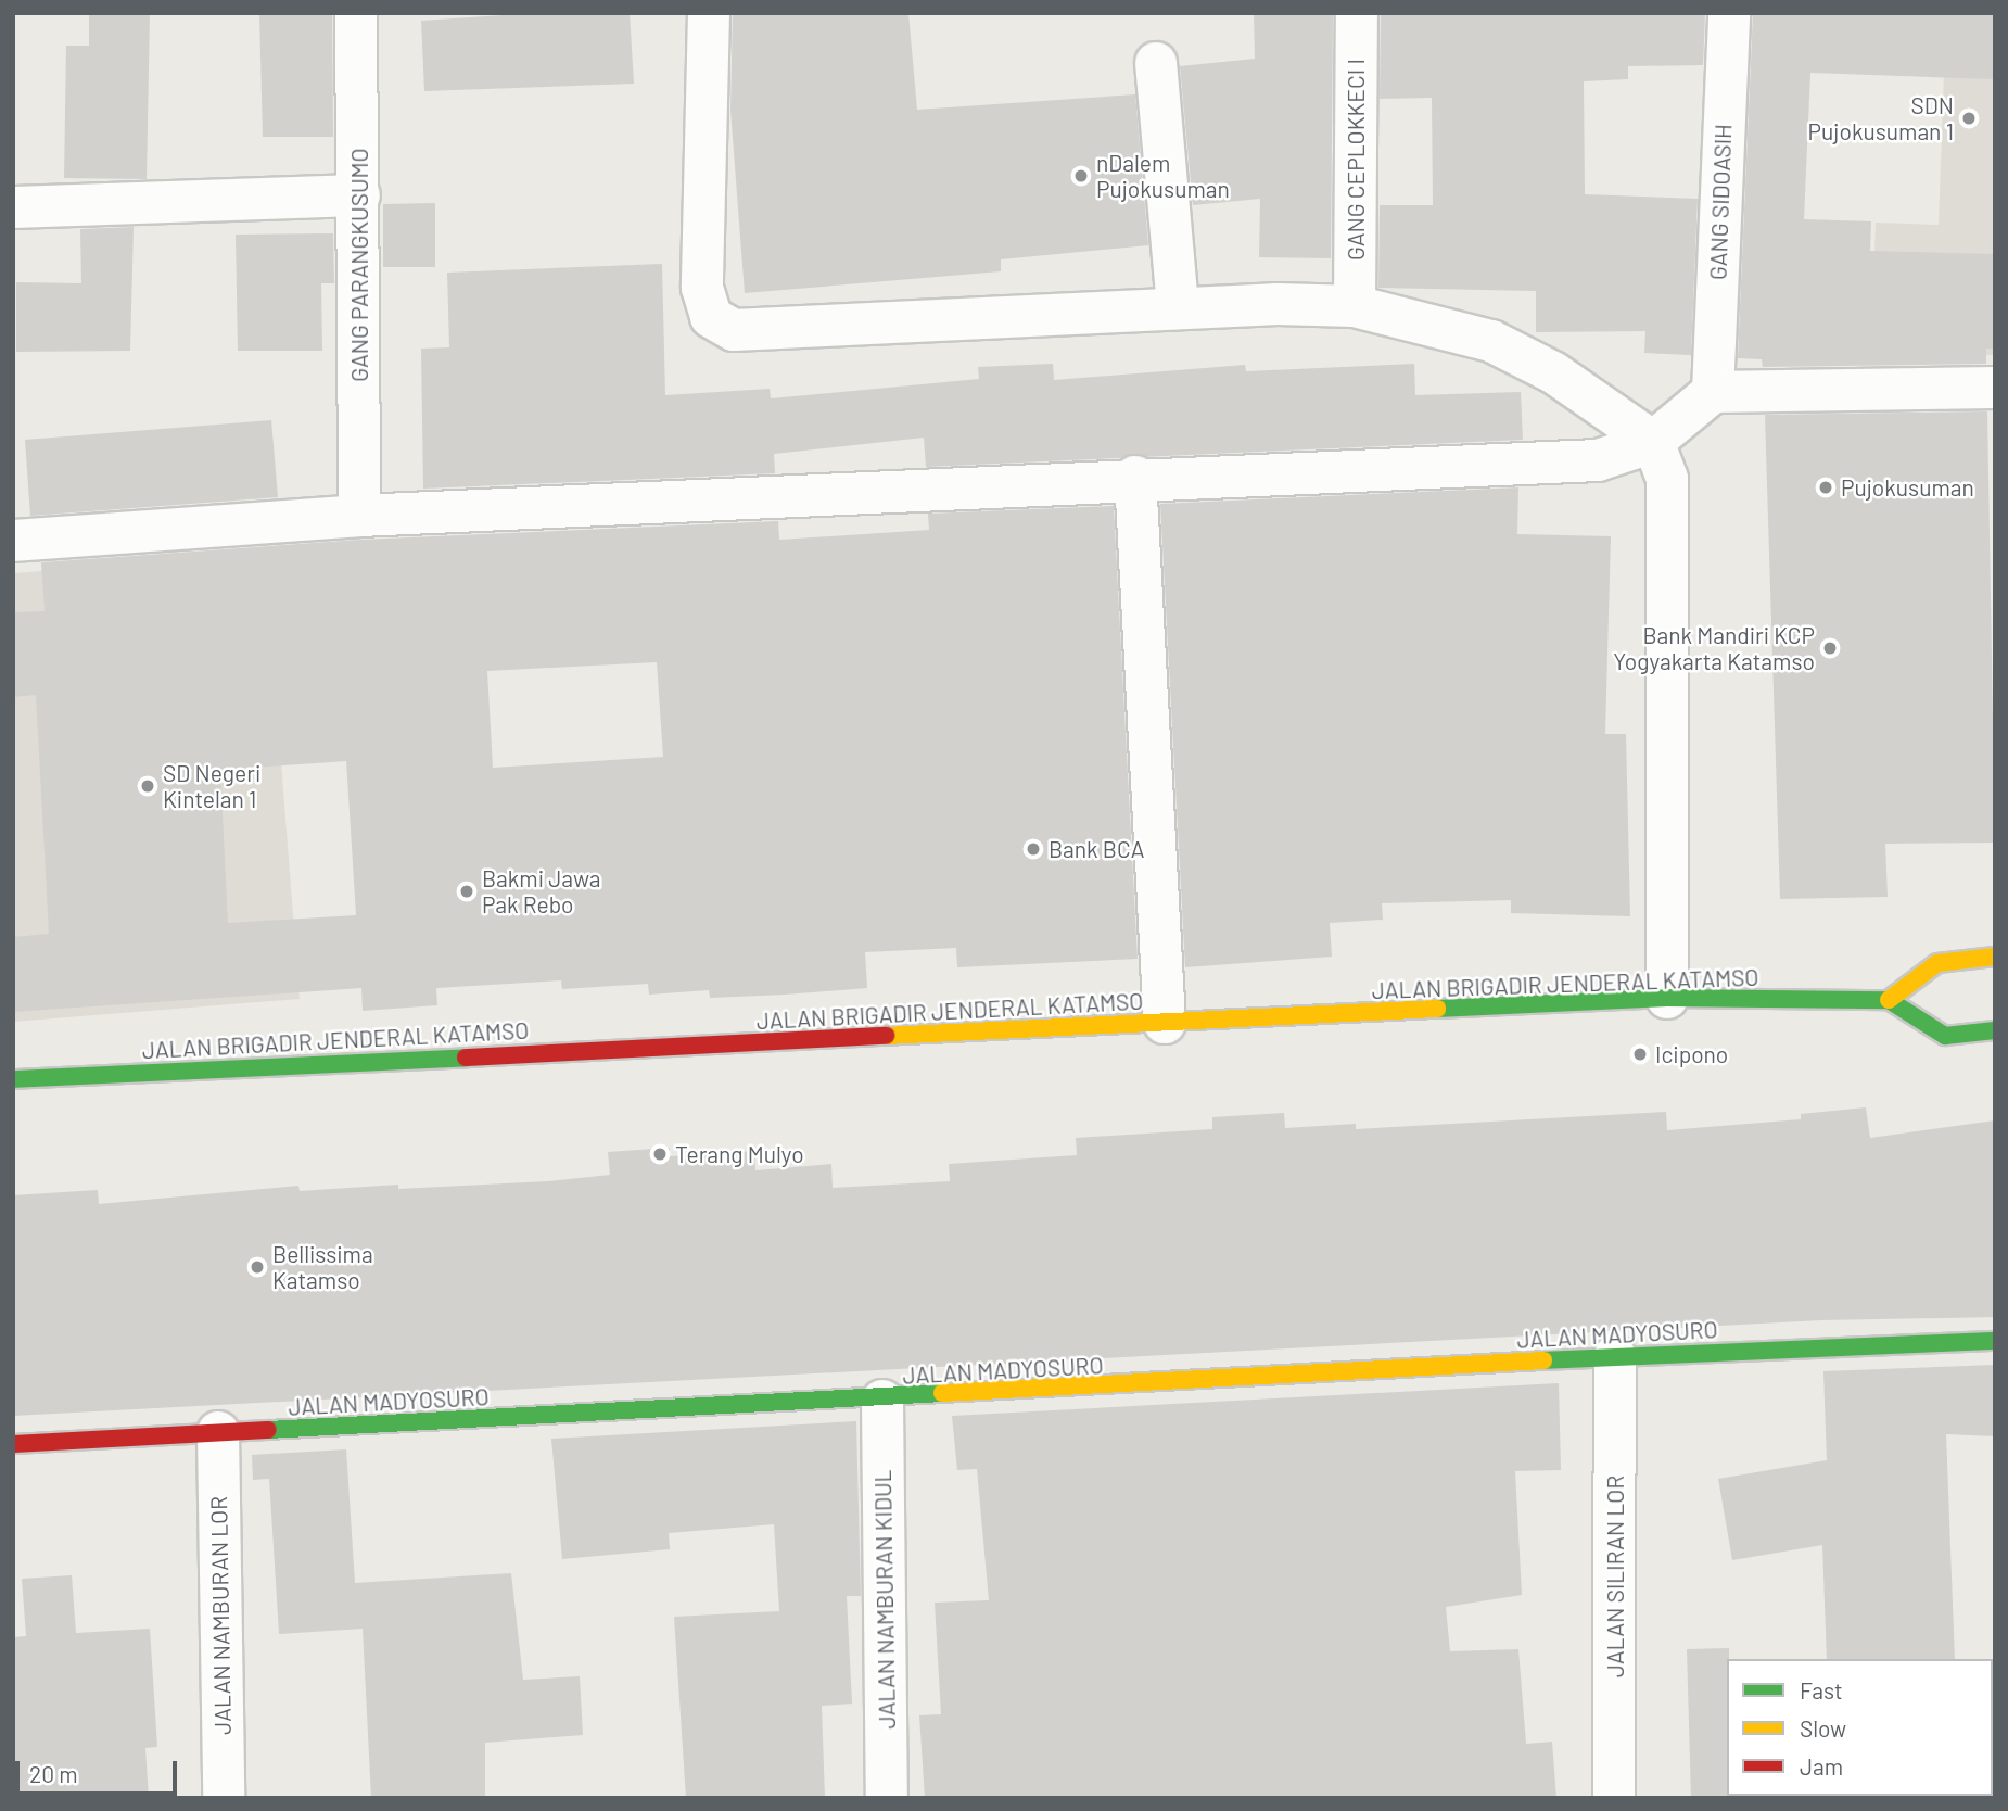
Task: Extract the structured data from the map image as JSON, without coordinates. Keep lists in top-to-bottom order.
{
  "streets": {
    "main road": ["JALAN BRIGADIR JENDERAL KATAMSO", "JALAN MADYOSURO"],
    "street": [
      "GANG CEPLOKKECI I",
      "GANG SIDOASIH",
      "GANG PARANGKUSUMO",
      "JALAN SILIRAN LOR",
      "JALAN NAMBURAN KIDUL",
      "JALAN NAMBURAN LOR"
    ]
  },
  "crossings": [
    ["JALAN MADYOSURO", "JALAN SILIRAN LOR"],
    ["JALAN MADYOSURO", "JALAN NAMBURAN KIDUL"],
    ["JALAN MADYOSURO", "JALAN NAMBURAN LOR"]
  ],
  "places": [
    "SDN Pujokusuman 1",
    "nDalem Pujokusuman",
    "Pujokusuman",
    "Bank Mandiri KCP Yogyakarta Katamso",
    "SD Negeri Kintelan 1",
    "Bank BCA",
    "Bakmi Jawa Pak Rebo",
    "Icipono",
    "Terang Mulyo",
    "Bellissima Katamso"
  ],
  "legend": ["Fast", "Slow", "Jam"],
  "scale_bar": "20 m"
}
